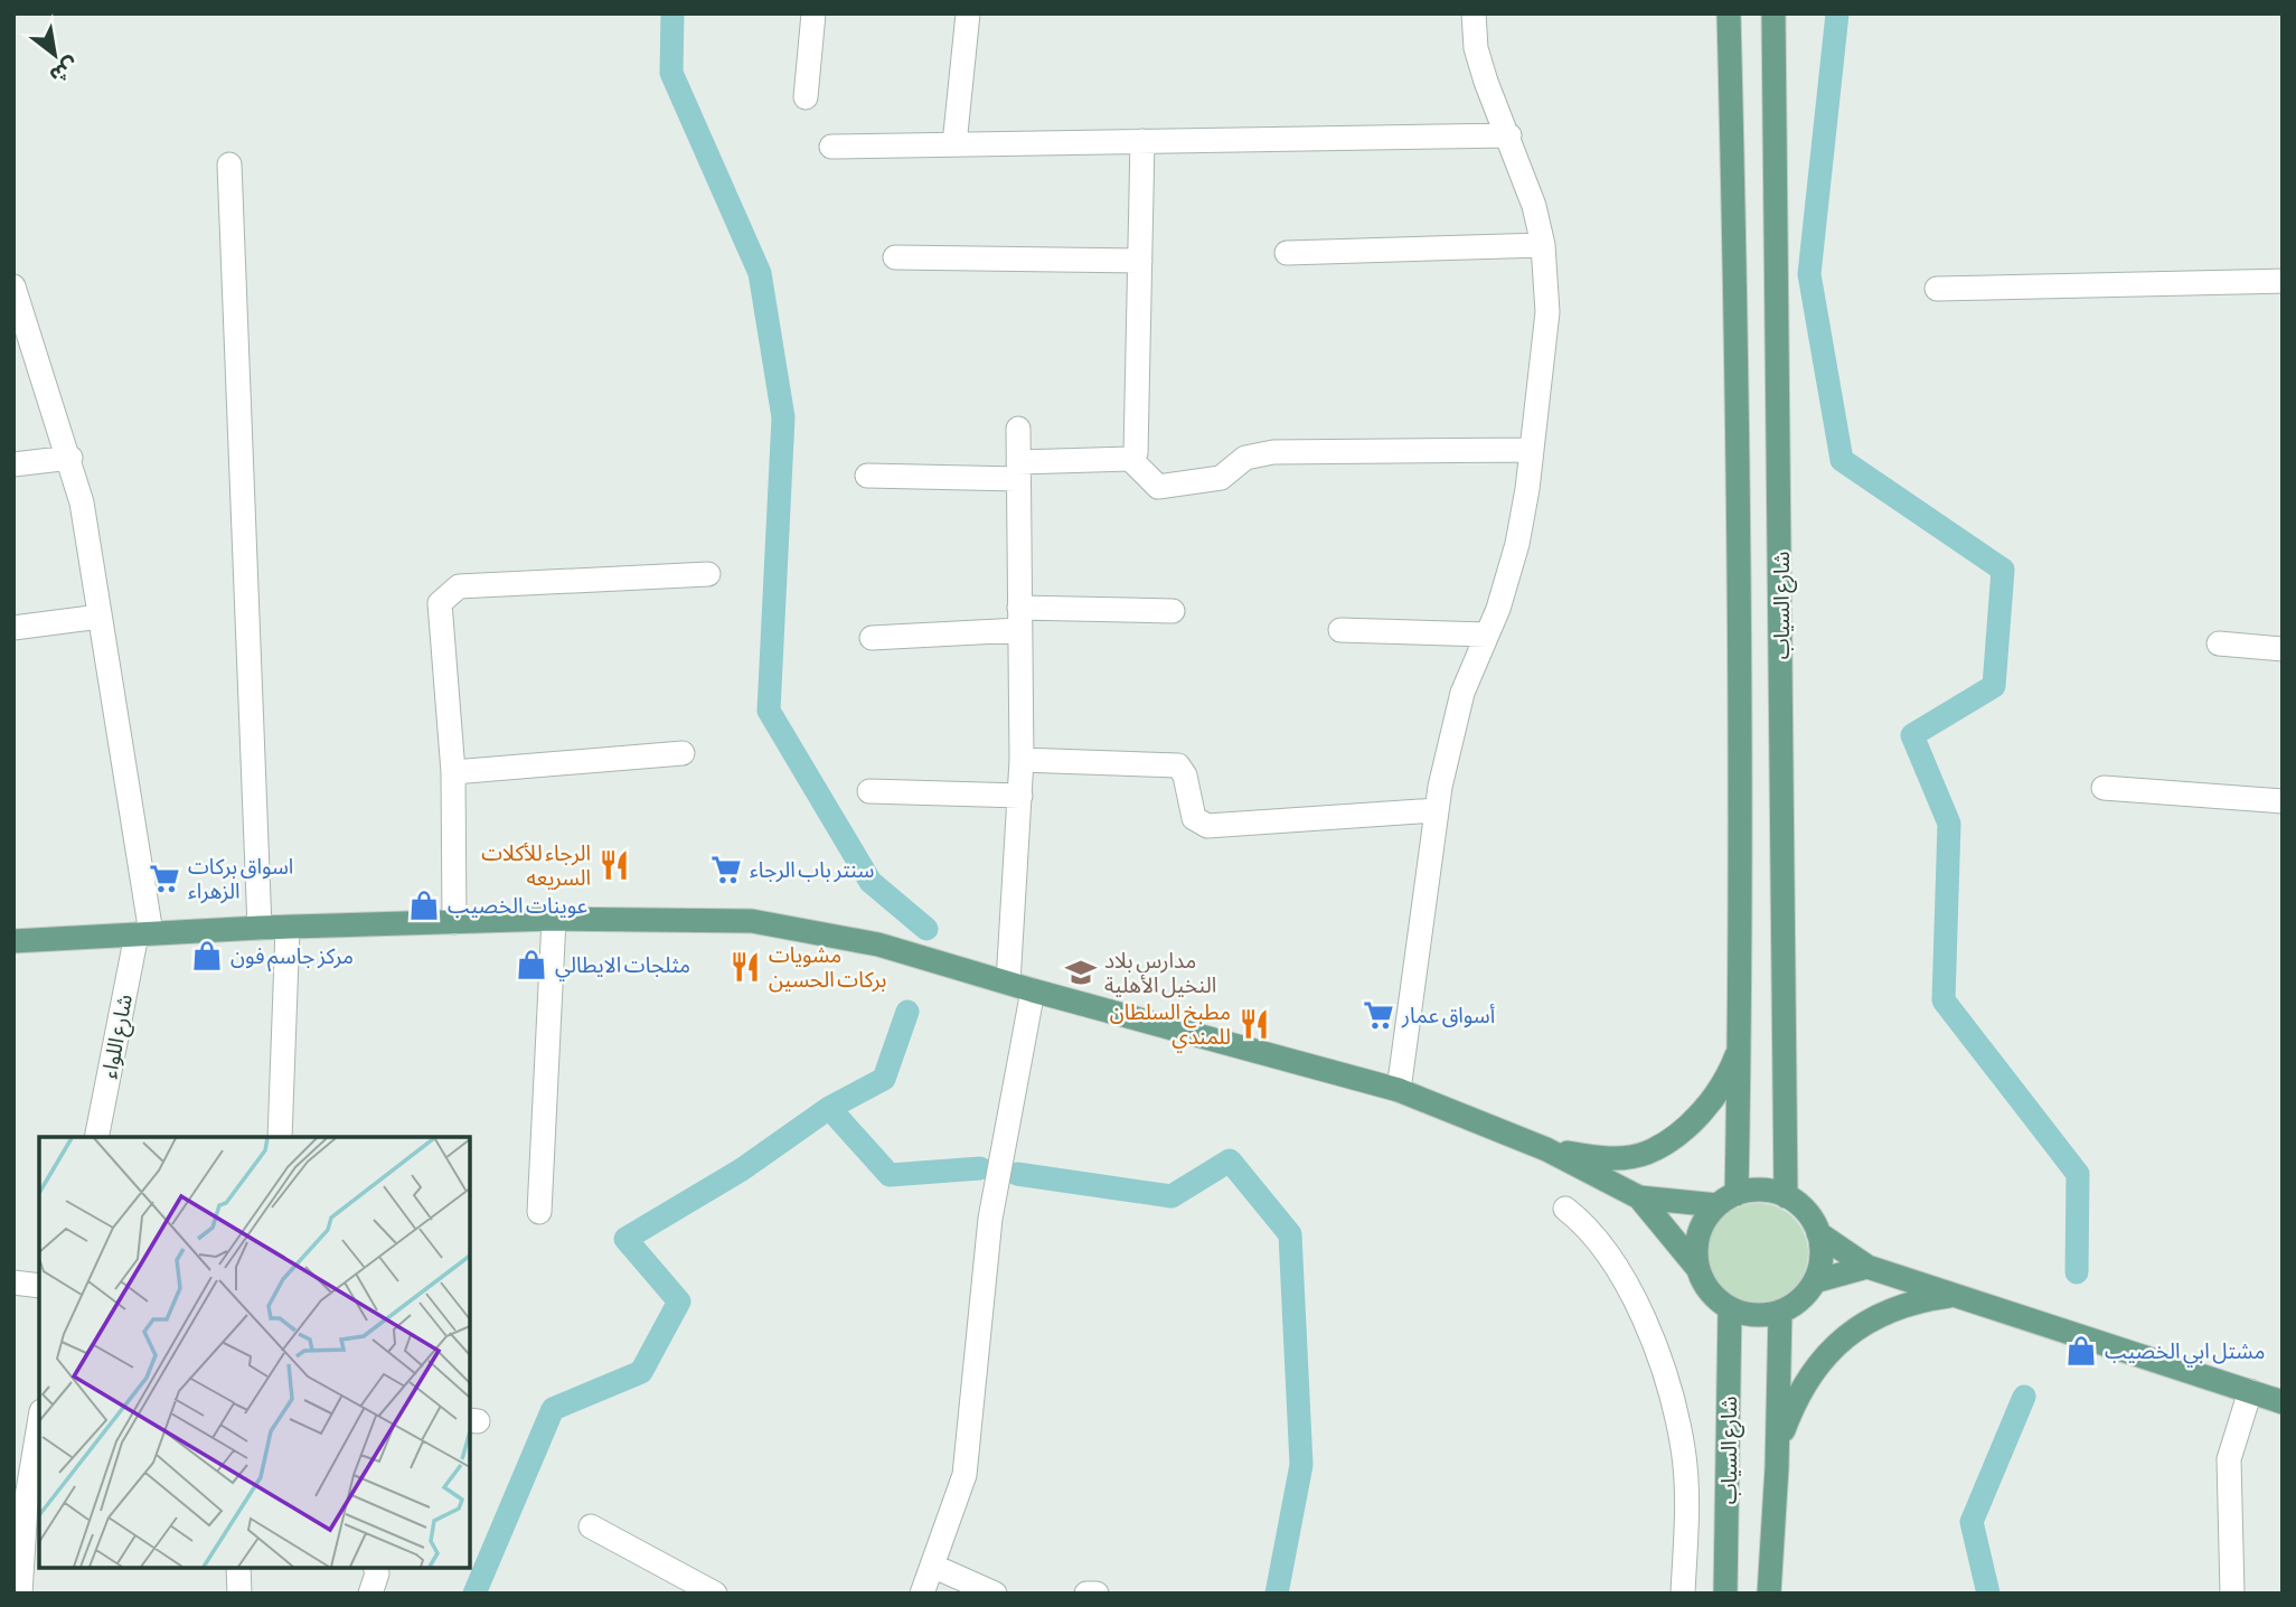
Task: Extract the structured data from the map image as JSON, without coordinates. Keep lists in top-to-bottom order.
{
  "streets": {
    "main road": ["شارع السياب"],
    "street": ["شارع اللواء"]
  },
  "places": {
    "restaurant": ["الرجاء للأكلات السريعه", "مشويات بركات الحسين", "مطبخ السلطان للمندي"],
    "supermarket": ["سنتر باب الرجاء", "اسواق بركات الزهراء", "أسواق عمار"],
    "shop": [
      "عوينات الخصيب",
      "مركز جاسم فون",
      "مثلجات الايطالي",
      "مشتل ابي الخصيب"
    ],
    "school or university": ["مدارس بلاد النخيل الأهلية"]
  },
  "north": "bottom right"
}
